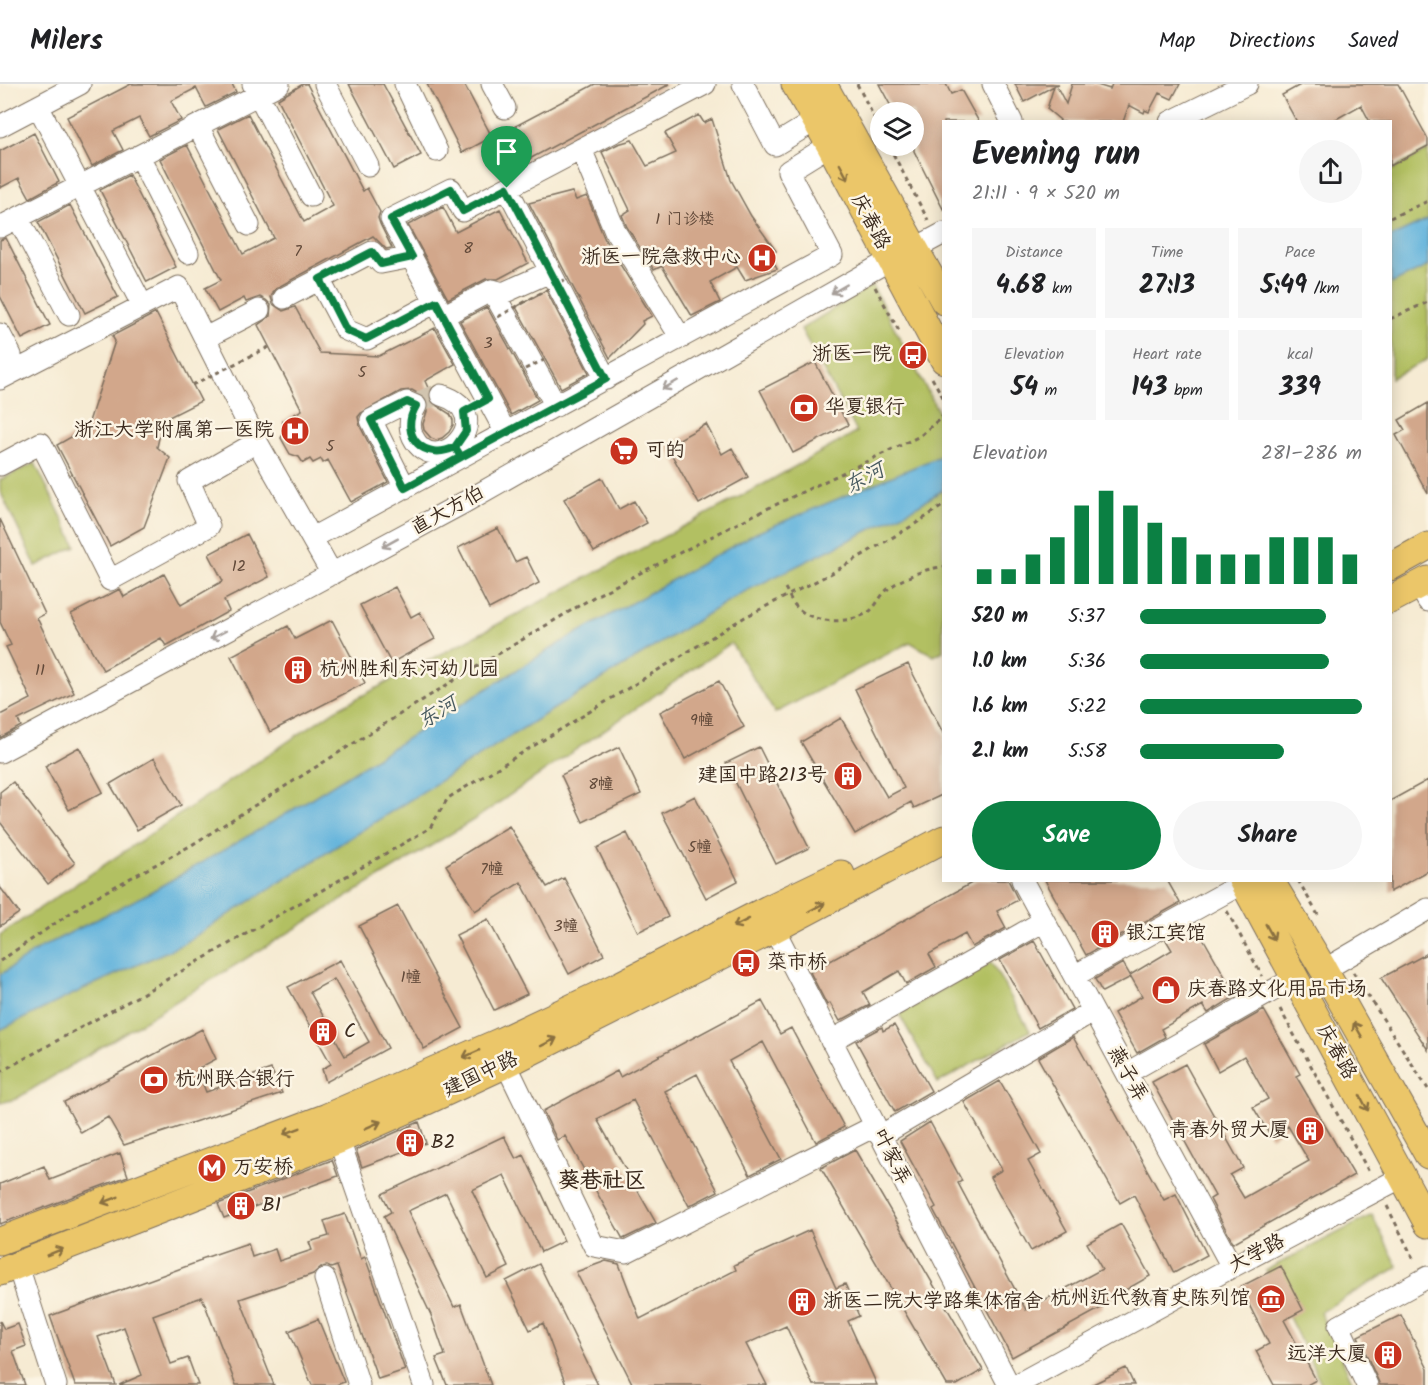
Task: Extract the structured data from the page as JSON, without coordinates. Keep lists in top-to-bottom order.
{
  "streets": {
    "main road": ["庆春路", "建国中路"],
    "street": [
      "直大方伯",
      "燕子弄",
      "叶家弄",
      "大学路"
    ]
  },
  "crossings": [
    ["庆春路", "直大方伯"],
    ["庆春路", "大学路"],
    ["燕子弄", "大学路"],
    ["建国中路", "叶家弄"]
  ],
  "districts": ["葵巷社区"],
  "water": ["东河"],
  "places": {
    "hospital": ["浙医一院急救中心", "浙江大学附属第一医院"],
    "bus stop": ["浙医一院", "菜市桥"],
    "bank": ["华夏银行", "杭州联合银行"],
    "supermarket": ["可的"],
    "building": [
      "杭州胜利东河幼儿园",
      "建国中路213号",
      "银江宾馆",
      "C",
      "青春外贸大厦",
      "B2",
      "B1",
      "浙医二院大学路集体宿舍",
      "远洋大厦"
    ],
    "shop": ["庆春路文化用品市场"],
    "metro station": ["万安桥"],
    "museum": ["杭州近代教育史陈列馆"]
  },
  "house_numbers": [
    "1 门诊楼",
    "8",
    "7",
    "3",
    "5",
    "5",
    "12",
    "11",
    "9幢",
    "8幢",
    "5幢",
    "7幢",
    "3幢",
    "1幢"
  ],
  "page": {
    "header": "Milers",
    "nav": ["Map", "Directions", "Saved"],
    "heading": ["Evening run", "21:11 · 9 × 520 m"],
    "stats": [
      ["Distance", "4.68 km"],
      ["Time", "27:13"],
      ["Pace", "5:49 /km"],
      ["Elevation", "54 m"],
      ["Heart rate", "143 bpm"],
      ["kcal", "339"]
    ],
    "chart": ["Elevation", "281–286 m"],
    "list": [
      {
        "name": "520 m",
        "note": "5:37"
      },
      {
        "name": "1.0 km",
        "note": "5:36"
      },
      {
        "name": "1.6 km",
        "note": "5:22"
      },
      {
        "name": "2.1 km",
        "note": "5:58"
      }
    ],
    "buttons": ["Save", "Share"]
  }
}
